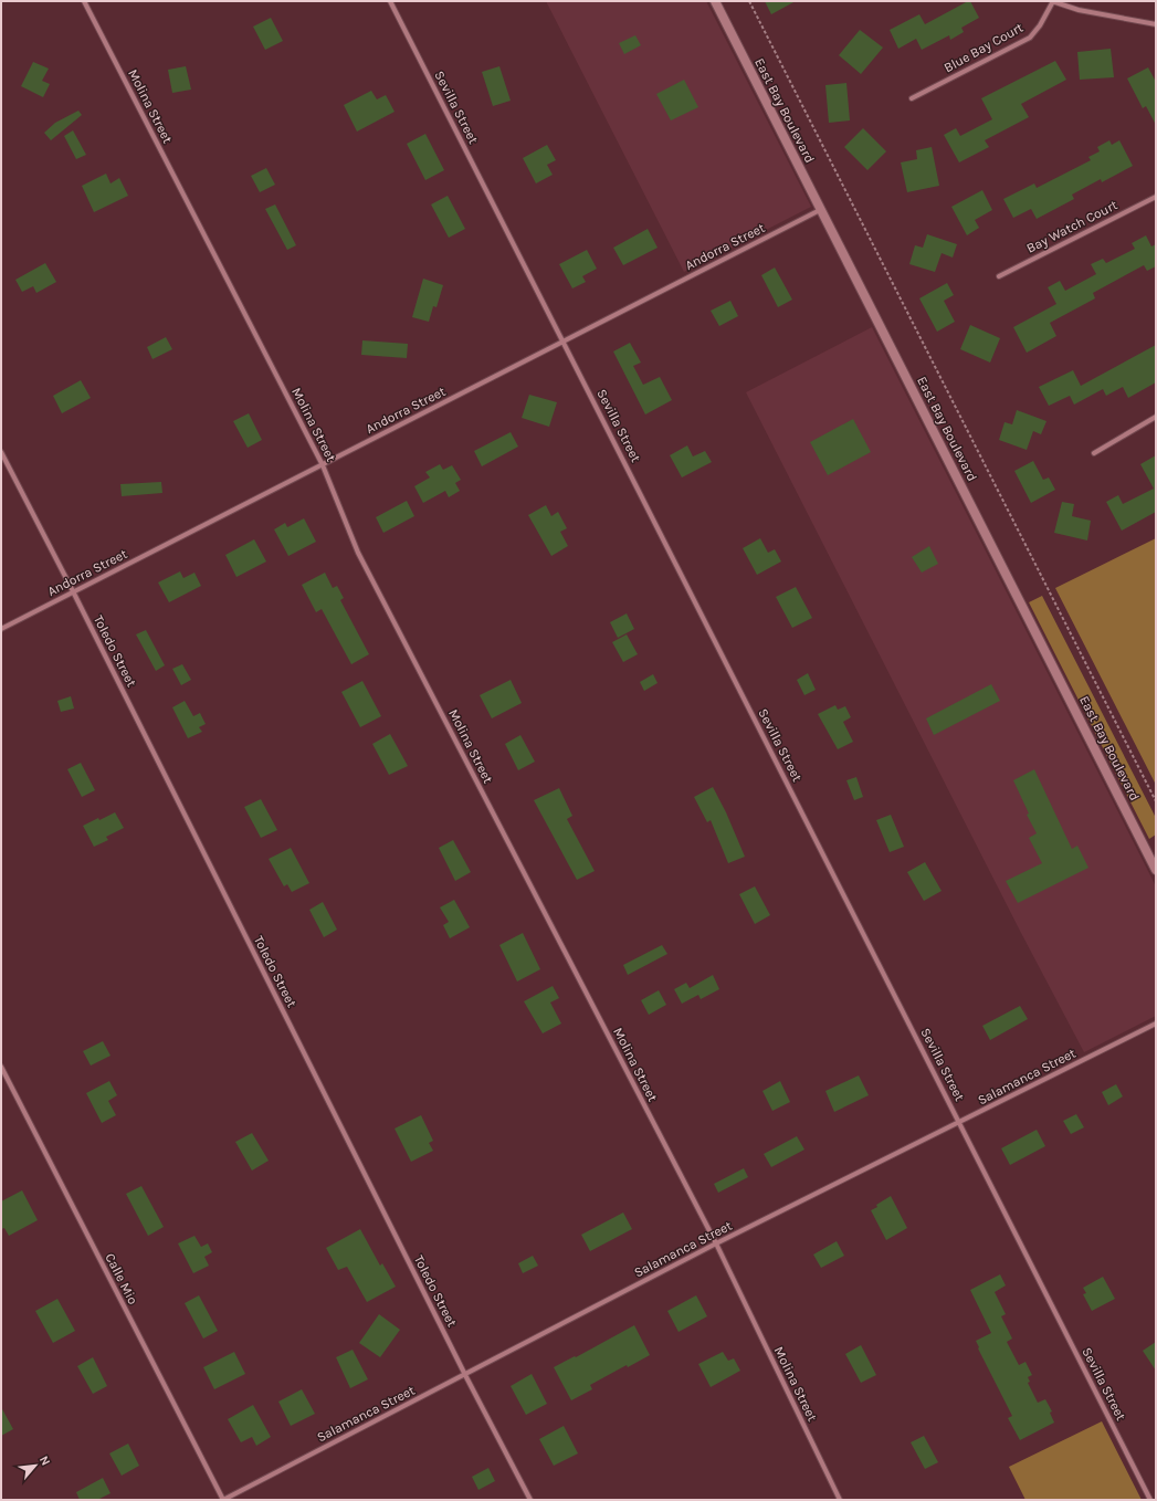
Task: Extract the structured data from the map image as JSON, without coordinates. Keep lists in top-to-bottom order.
{
  "streets": {
    "main road": ["East Bay Boulevard"],
    "street": [
      "Blue Bay Court",
      "Molina Street",
      "Sevilla Street",
      "Bay Watch Court",
      "Andorra Street",
      "Toledo Street",
      "Salamanca Street",
      "Calle Mio"
    ]
  },
  "crossings": [
    ["Molina Street", "Andorra Street"],
    ["Molina Street", "Salamanca Street"],
    ["Sevilla Street", "Andorra Street"],
    ["Sevilla Street", "Salamanca Street"],
    ["East Bay Boulevard", "Andorra Street"],
    ["Andorra Street", "Toledo Street"],
    ["Toledo Street", "Salamanca Street"],
    ["Salamanca Street", "Calle Mio"]
  ],
  "north": "top right"
}
